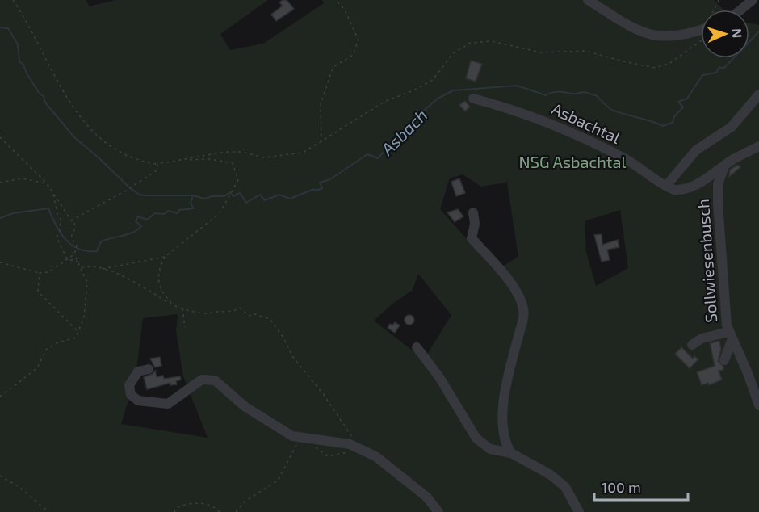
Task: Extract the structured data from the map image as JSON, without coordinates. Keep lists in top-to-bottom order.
{
  "streets": {
    "street": ["Asbachtal", "Sollwiesenbusch"]
  },
  "crossings": [
    ["Asbachtal", "Sollwiesenbusch"]
  ],
  "water": ["Asbach"],
  "parks": ["NSG Asbachtal"],
  "scale_bar": "100 m",
  "north": "right"
}
